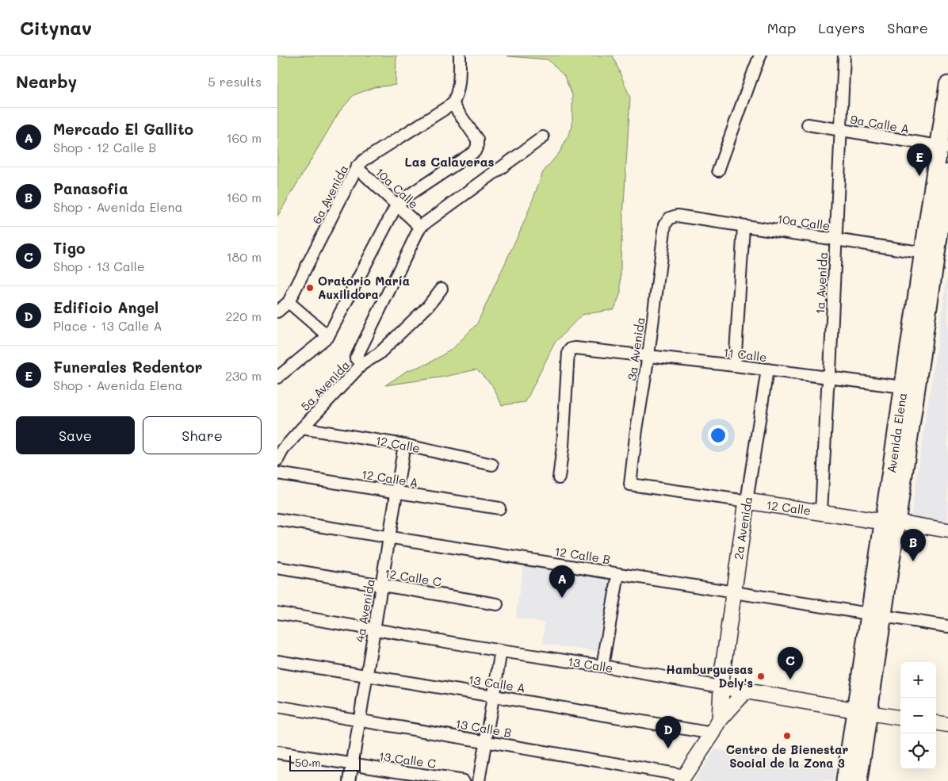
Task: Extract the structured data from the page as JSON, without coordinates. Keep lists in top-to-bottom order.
{
  "streets": {
    "main road": [
      "Avenida Elena",
      "12 Calle",
      "2a Avenida",
      "13 Calle"
    ],
    "street": [
      "9a Calle A",
      "10a Calle",
      "6a Avenida",
      "1a Avenida",
      "3a Avenida",
      "11 Calle",
      "5a Avenida",
      "12 Calle A",
      "12 Calle B",
      "12 Calle C",
      "4a Avenida",
      "13 Calle A",
      "13 Calle B",
      "13 Calle C"
    ]
  },
  "crossings": [
    ["9a Calle A", "1a Avenida"],
    ["9a Calle A", "Avenida Elena"],
    ["10a Calle", "6a Avenida"],
    ["10a Calle", "1a Avenida"],
    ["10a Calle", "3a Avenida"],
    ["10a Calle", "5a Avenida"],
    ["10a Calle", "Avenida Elena"],
    ["1a Avenida", "11 Calle"],
    ["1a Avenida", "12 Calle"],
    ["3a Avenida", "11 Calle"],
    ["3a Avenida", "12 Calle"],
    ["11 Calle", "Avenida Elena"],
    ["11 Calle", "2a Avenida"],
    ["5a Avenida", "12 Calle"],
    ["Avenida Elena", "12 Calle"],
    ["Avenida Elena", "12 Calle B"],
    ["Avenida Elena", "13 Calle"],
    ["12 Calle", "2a Avenida"],
    ["12 Calle", "4a Avenida"],
    ["12 Calle A", "4a Avenida"],
    ["2a Avenida", "12 Calle B"],
    ["2a Avenida", "13 Calle"],
    ["12 Calle B", "4a Avenida"],
    ["12 Calle C", "4a Avenida"],
    ["4a Avenida", "13 Calle"],
    ["4a Avenida", "13 Calle A"],
    ["4a Avenida", "13 Calle B"],
    ["4a Avenida", "13 Calle C"]
  ],
  "districts": ["Las Calaveras"],
  "places": ["Oratorio María Auxilidora", "Hamburguesas Dely's", "Centro de Bienestar Social de la Zona 3"],
  "scale_bar": "50 m",
  "page": {
    "header": "Citynav",
    "nav": ["Map", "Layers", "Share"],
    "heading": ["Nearby", "5 results"],
    "list": [
      {
        "mark": "A",
        "name": "Mercado El Gallito",
        "note": "Shop · 12 Calle B",
        "value": "160 m"
      },
      {
        "mark": "B",
        "name": "Panasofia",
        "note": "Shop · Avenida Elena",
        "value": "160 m"
      },
      {
        "mark": "C",
        "name": "Tigo",
        "note": "Shop · 13 Calle",
        "value": "180 m"
      },
      {
        "mark": "D",
        "name": "Edificio Angel",
        "note": "Place · 13 Calle A",
        "value": "220 m"
      },
      {
        "mark": "E",
        "name": "Funerales Redentor",
        "note": "Shop · Avenida Elena",
        "value": "230 m"
      }
    ],
    "pins": [
      "E",
      "B",
      "A",
      "C",
      "D"
    ],
    "buttons": ["Save", "Share"],
    "map_buttons": ["+", "−"],
    "scale": "50 m"
  }
}
